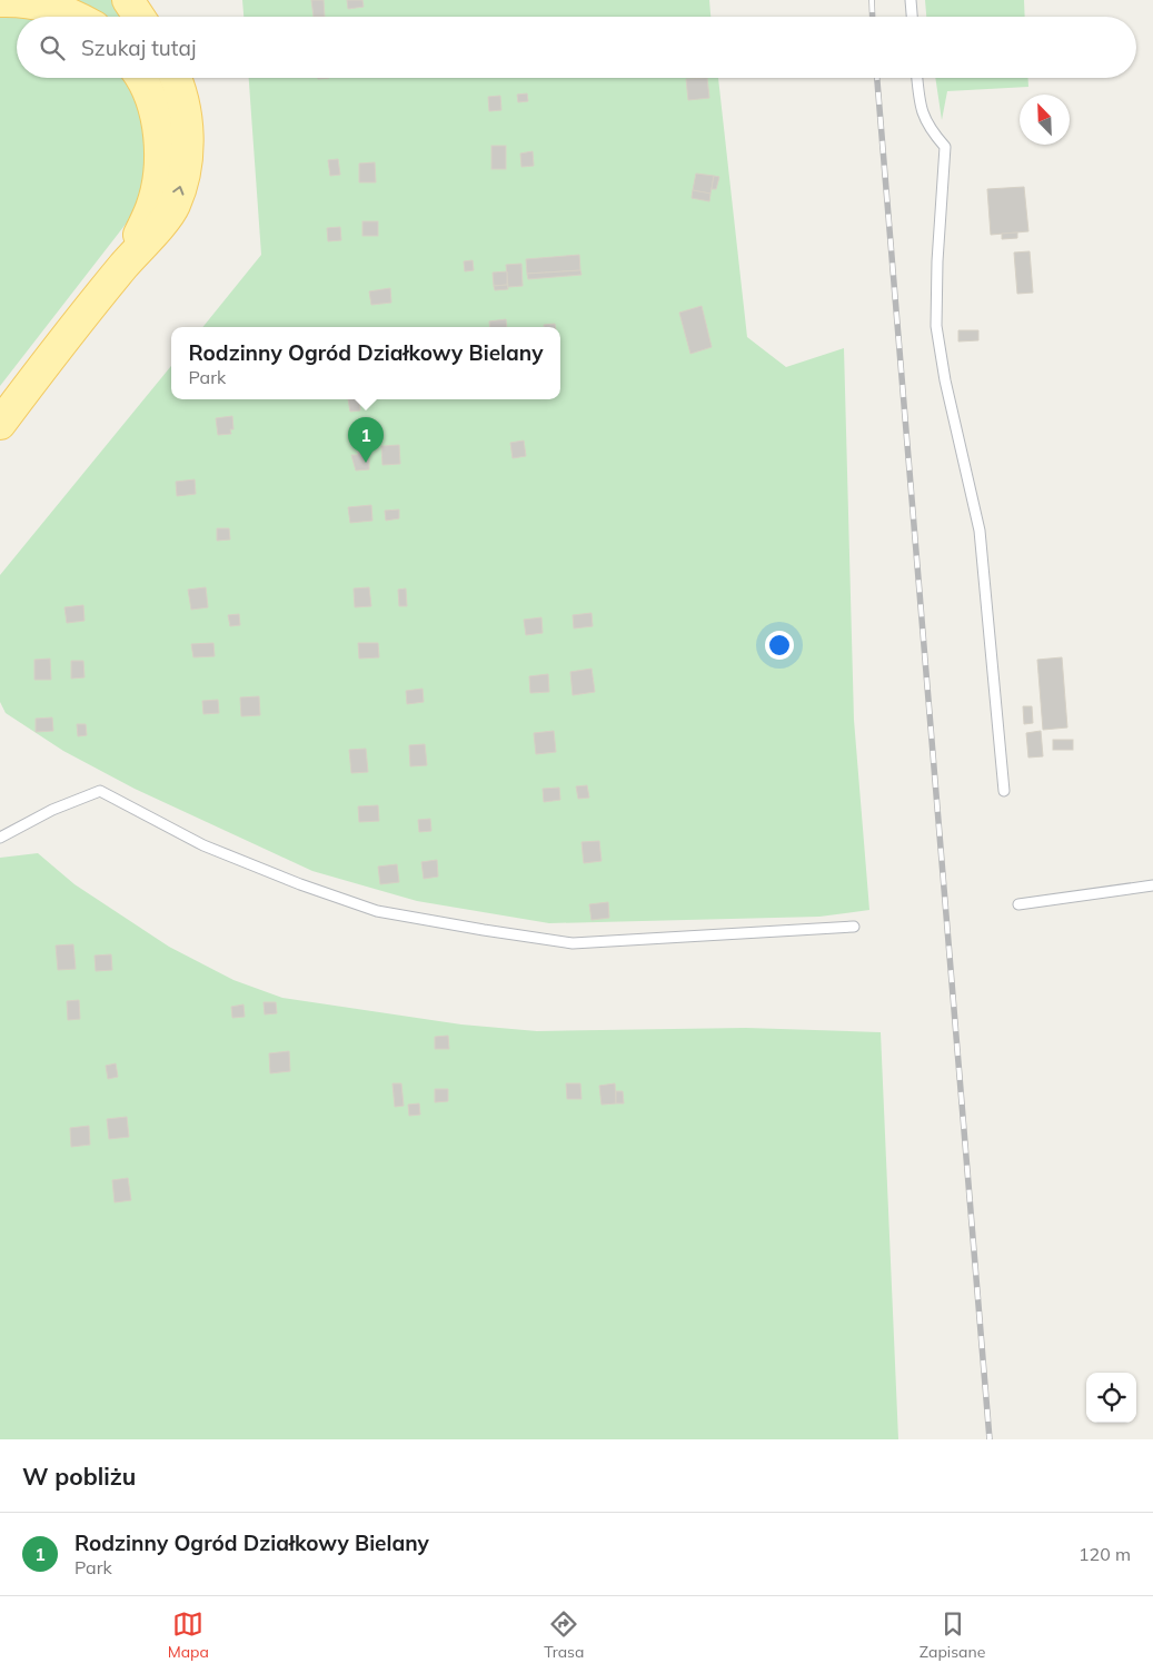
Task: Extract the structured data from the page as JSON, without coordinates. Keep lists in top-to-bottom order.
{
  "north": "top left",
  "page": {
    "search": "Szukaj tutaj",
    "popup": ["Rodzinny Ogród Działkowy Bielany", "Park"],
    "pins": "1",
    "heading": "W pobliżu",
    "list": [
      {
        "mark": "1",
        "name": "Rodzinny Ogród Działkowy Bielany",
        "note": "Park",
        "value": "120 m"
      }
    ],
    "nav": ["Mapa", "Trasa", "Zapisane"]
  }
}
